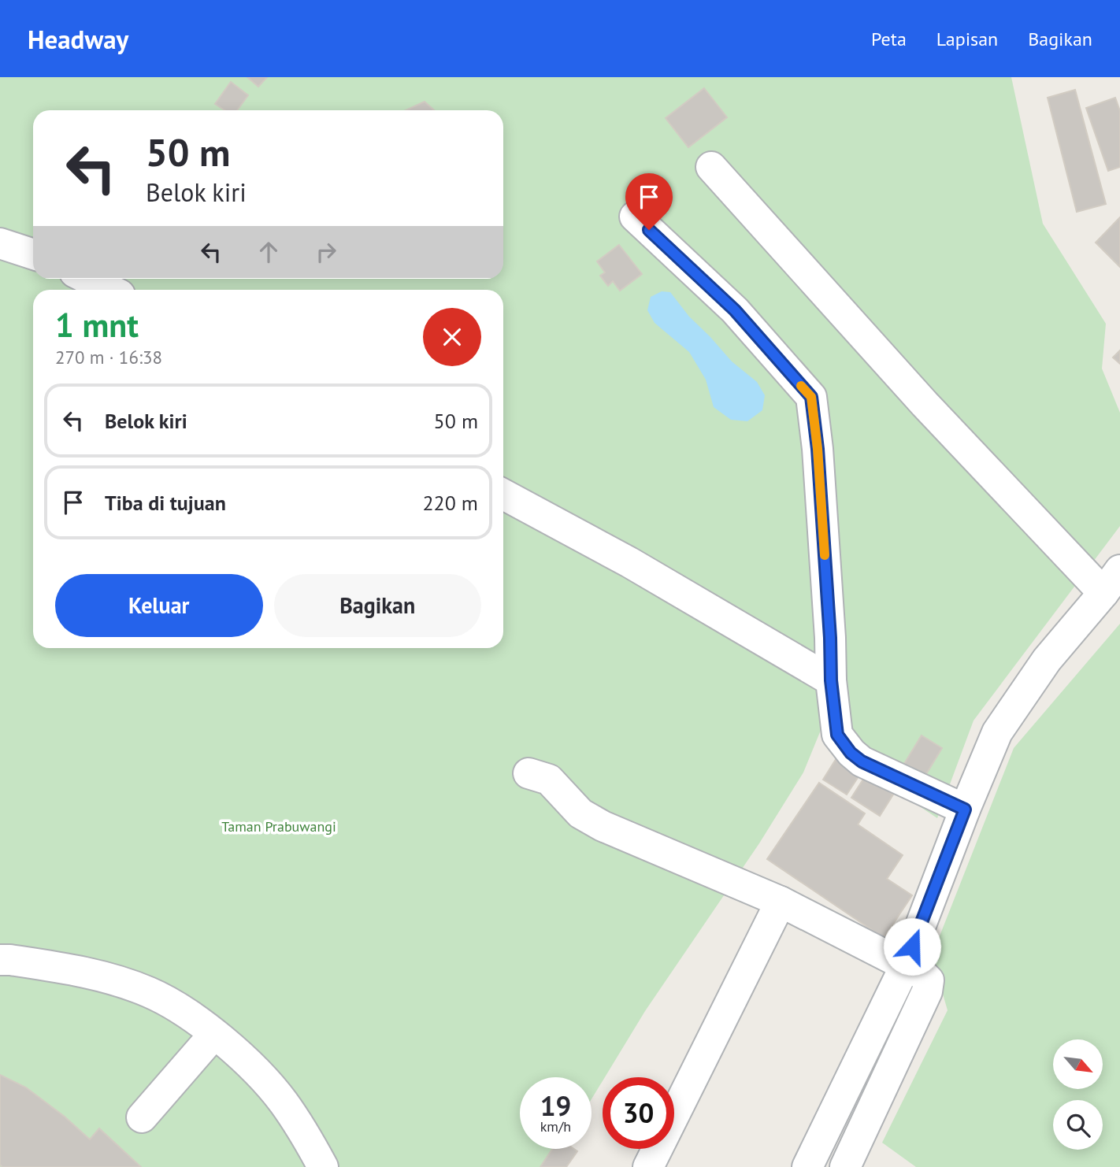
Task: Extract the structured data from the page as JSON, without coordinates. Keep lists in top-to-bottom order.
{
  "parks": ["Taman Prabuwangi"],
  "north": "bottom right",
  "page": {
    "header": "Headway",
    "nav": ["Peta", "Lapisan", "Bagikan"],
    "turn": ["50 m", "Belok kiri"],
    "heading": ["1 mnt", "270 m · 16:38"],
    "list": [
      {
        "name": "Belok kiri",
        "value": "50 m"
      },
      {
        "name": "Tiba di tujuan",
        "value": "220 m"
      }
    ],
    "buttons": ["Keluar", "Bagikan"],
    "speed": "19 km/h",
    "limit": "30"
  }
}
